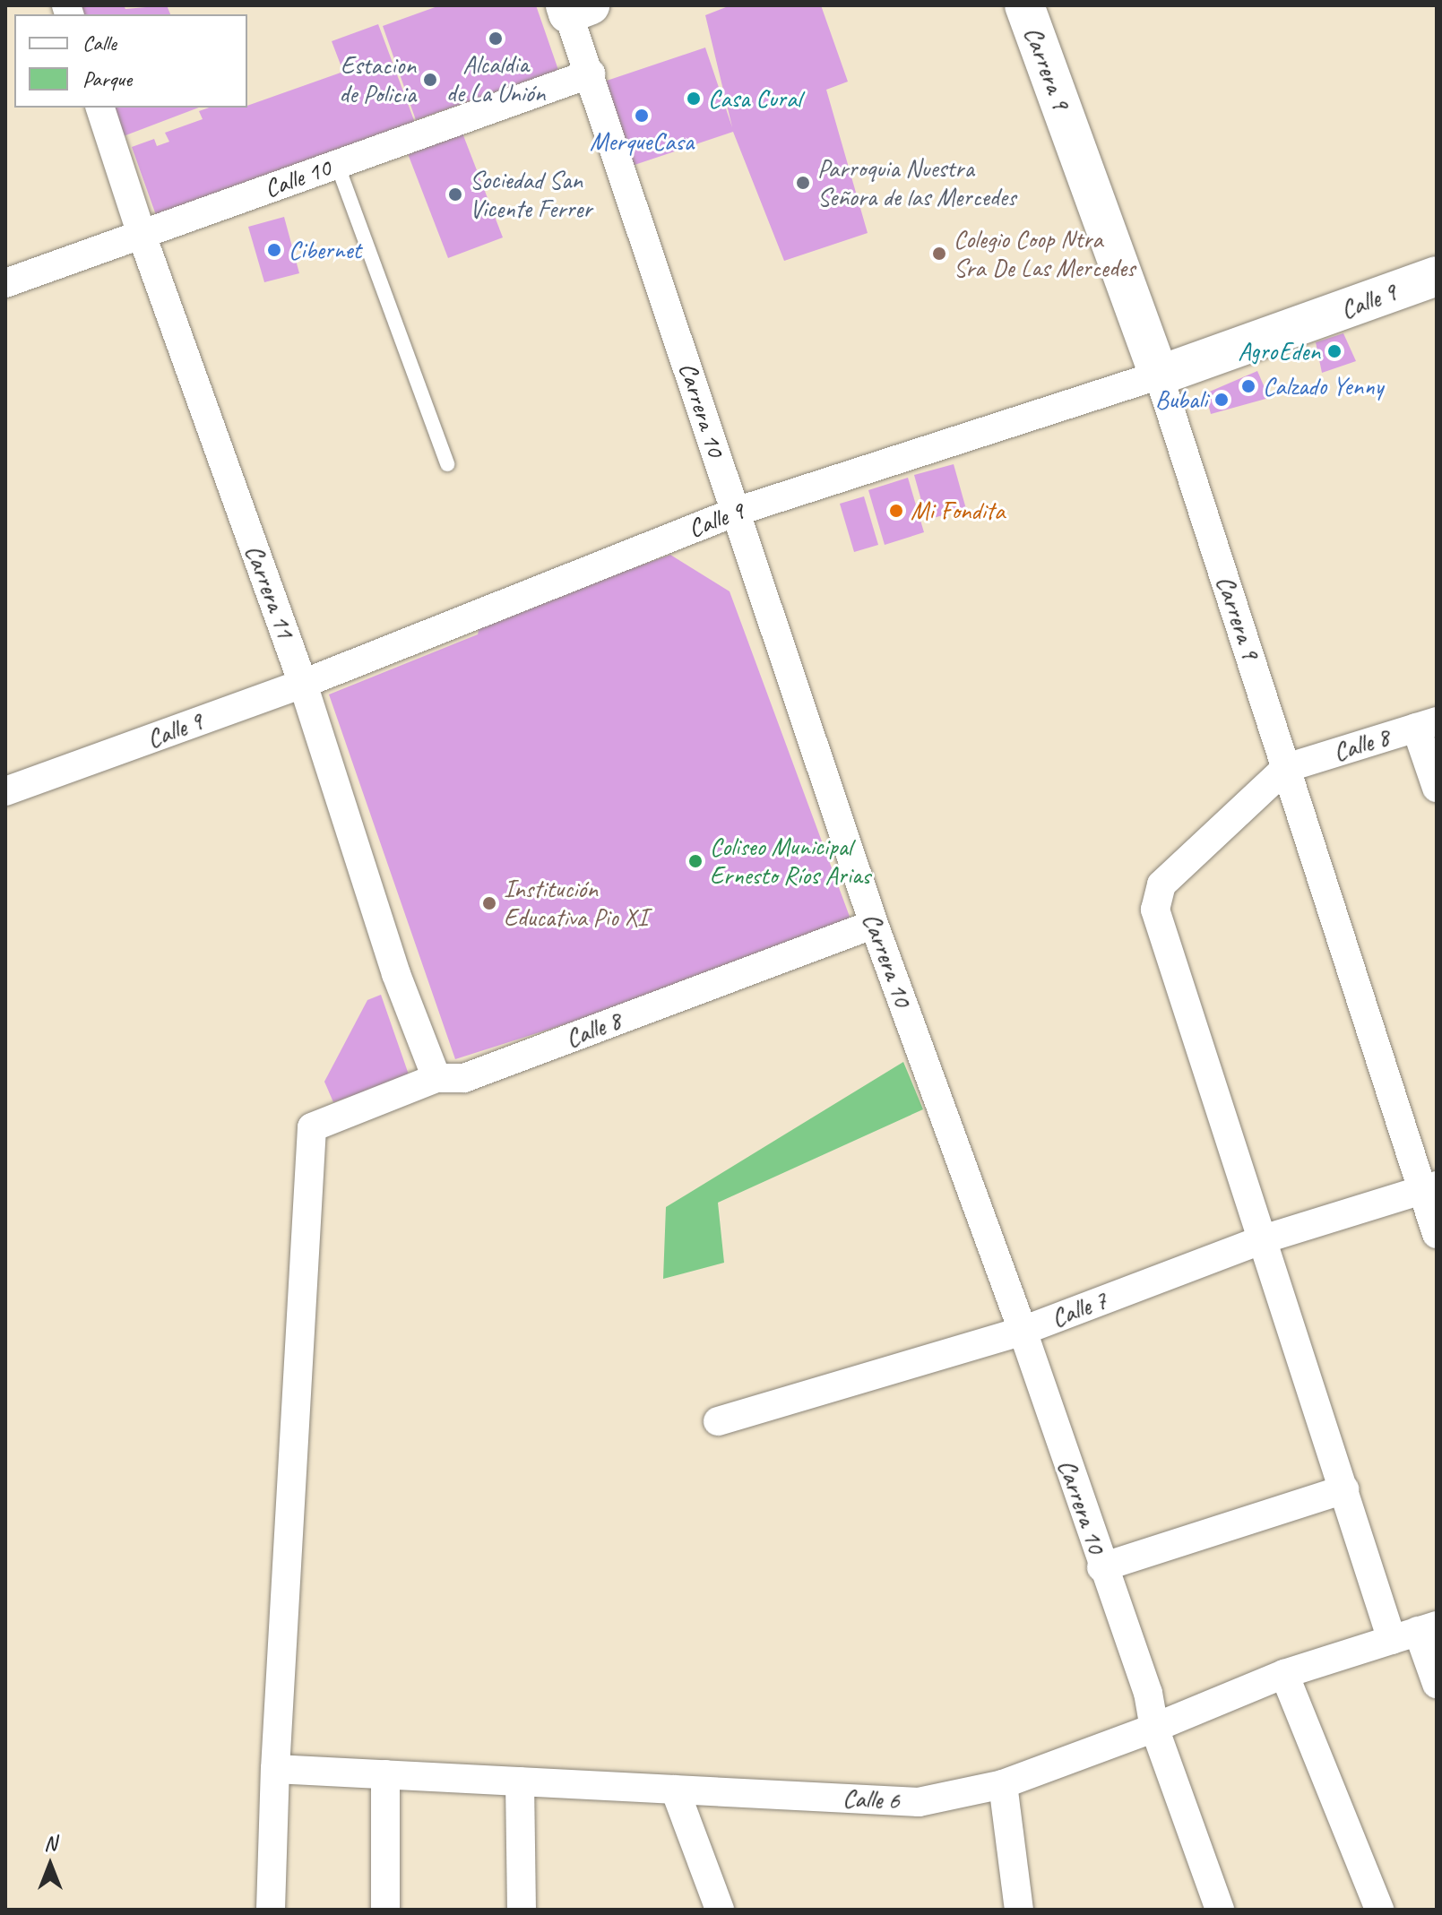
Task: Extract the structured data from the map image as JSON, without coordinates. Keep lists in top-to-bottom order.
{
  "streets": {
    "main road": ["Carrera 9", "Calle 9"],
    "street": [
      "Calle 10",
      "Carrera 10",
      "Carrera 11",
      "Calle 8",
      "Calle 7",
      "Calle 6"
    ]
  },
  "crossings": [
    ["Carrera 9", "Calle 9"],
    ["Carrera 9", "Calle 8"],
    ["Carrera 9", "Calle 7"],
    ["Calle 10", "Carrera 10"],
    ["Calle 10", "Carrera 11"],
    ["Calle 9", "Carrera 10"],
    ["Calle 9", "Carrera 11"],
    ["Carrera 10", "Calle 8"],
    ["Carrera 10", "Calle 7"],
    ["Carrera 10", "Calle 6"],
    ["Carrera 11", "Calle 8"],
    ["Calle 8", "Calle 6"]
  ],
  "places": [
    "Alcaldia de La Unión",
    "Estacion de Policia",
    "Casa Cural",
    "MerqueCasa",
    "Parroquia Nuestra Señora de las Mercedes",
    "Sociedad San Vicente Ferrer",
    "Cibernet",
    "Colegio Coop Ntra Sra De Las Mercedes",
    "AgroEden",
    "Calzado Yenny",
    "Bubali",
    "Mi Fondita",
    "Coliseo Municipal Ernesto Ríos Arias",
    "Institución Educativa Pio XI"
  ],
  "legend": ["Calle", "Parque"],
  "north": "top"
}
